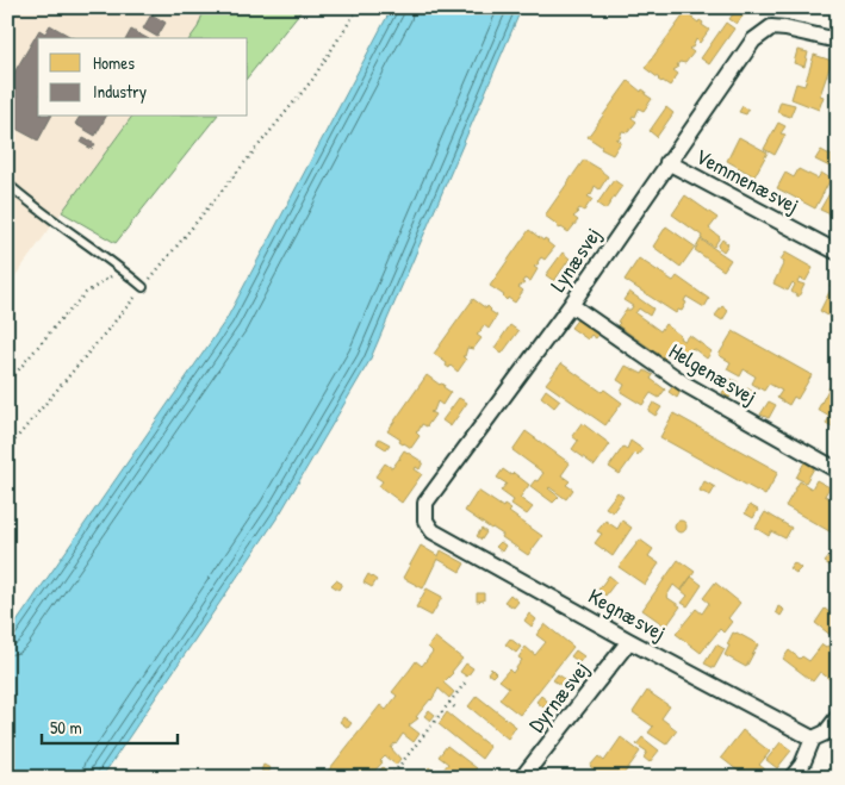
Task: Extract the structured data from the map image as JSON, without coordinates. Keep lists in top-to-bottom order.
{
  "streets": {
    "street": [
      "Vemmenæsvej",
      "Lynæsvej",
      "Helgenæsvej",
      "Kegnæsvej",
      "Dyrnæsvej"
    ]
  },
  "crossings": [
    ["Vemmenæsvej", "Lynæsvej"],
    ["Lynæsvej", "Helgenæsvej"],
    ["Lynæsvej", "Kegnæsvej"],
    ["Kegnæsvej", "Dyrnæsvej"]
  ],
  "legend": ["Homes", "Industry"],
  "scale_bar": "50 m"
}
